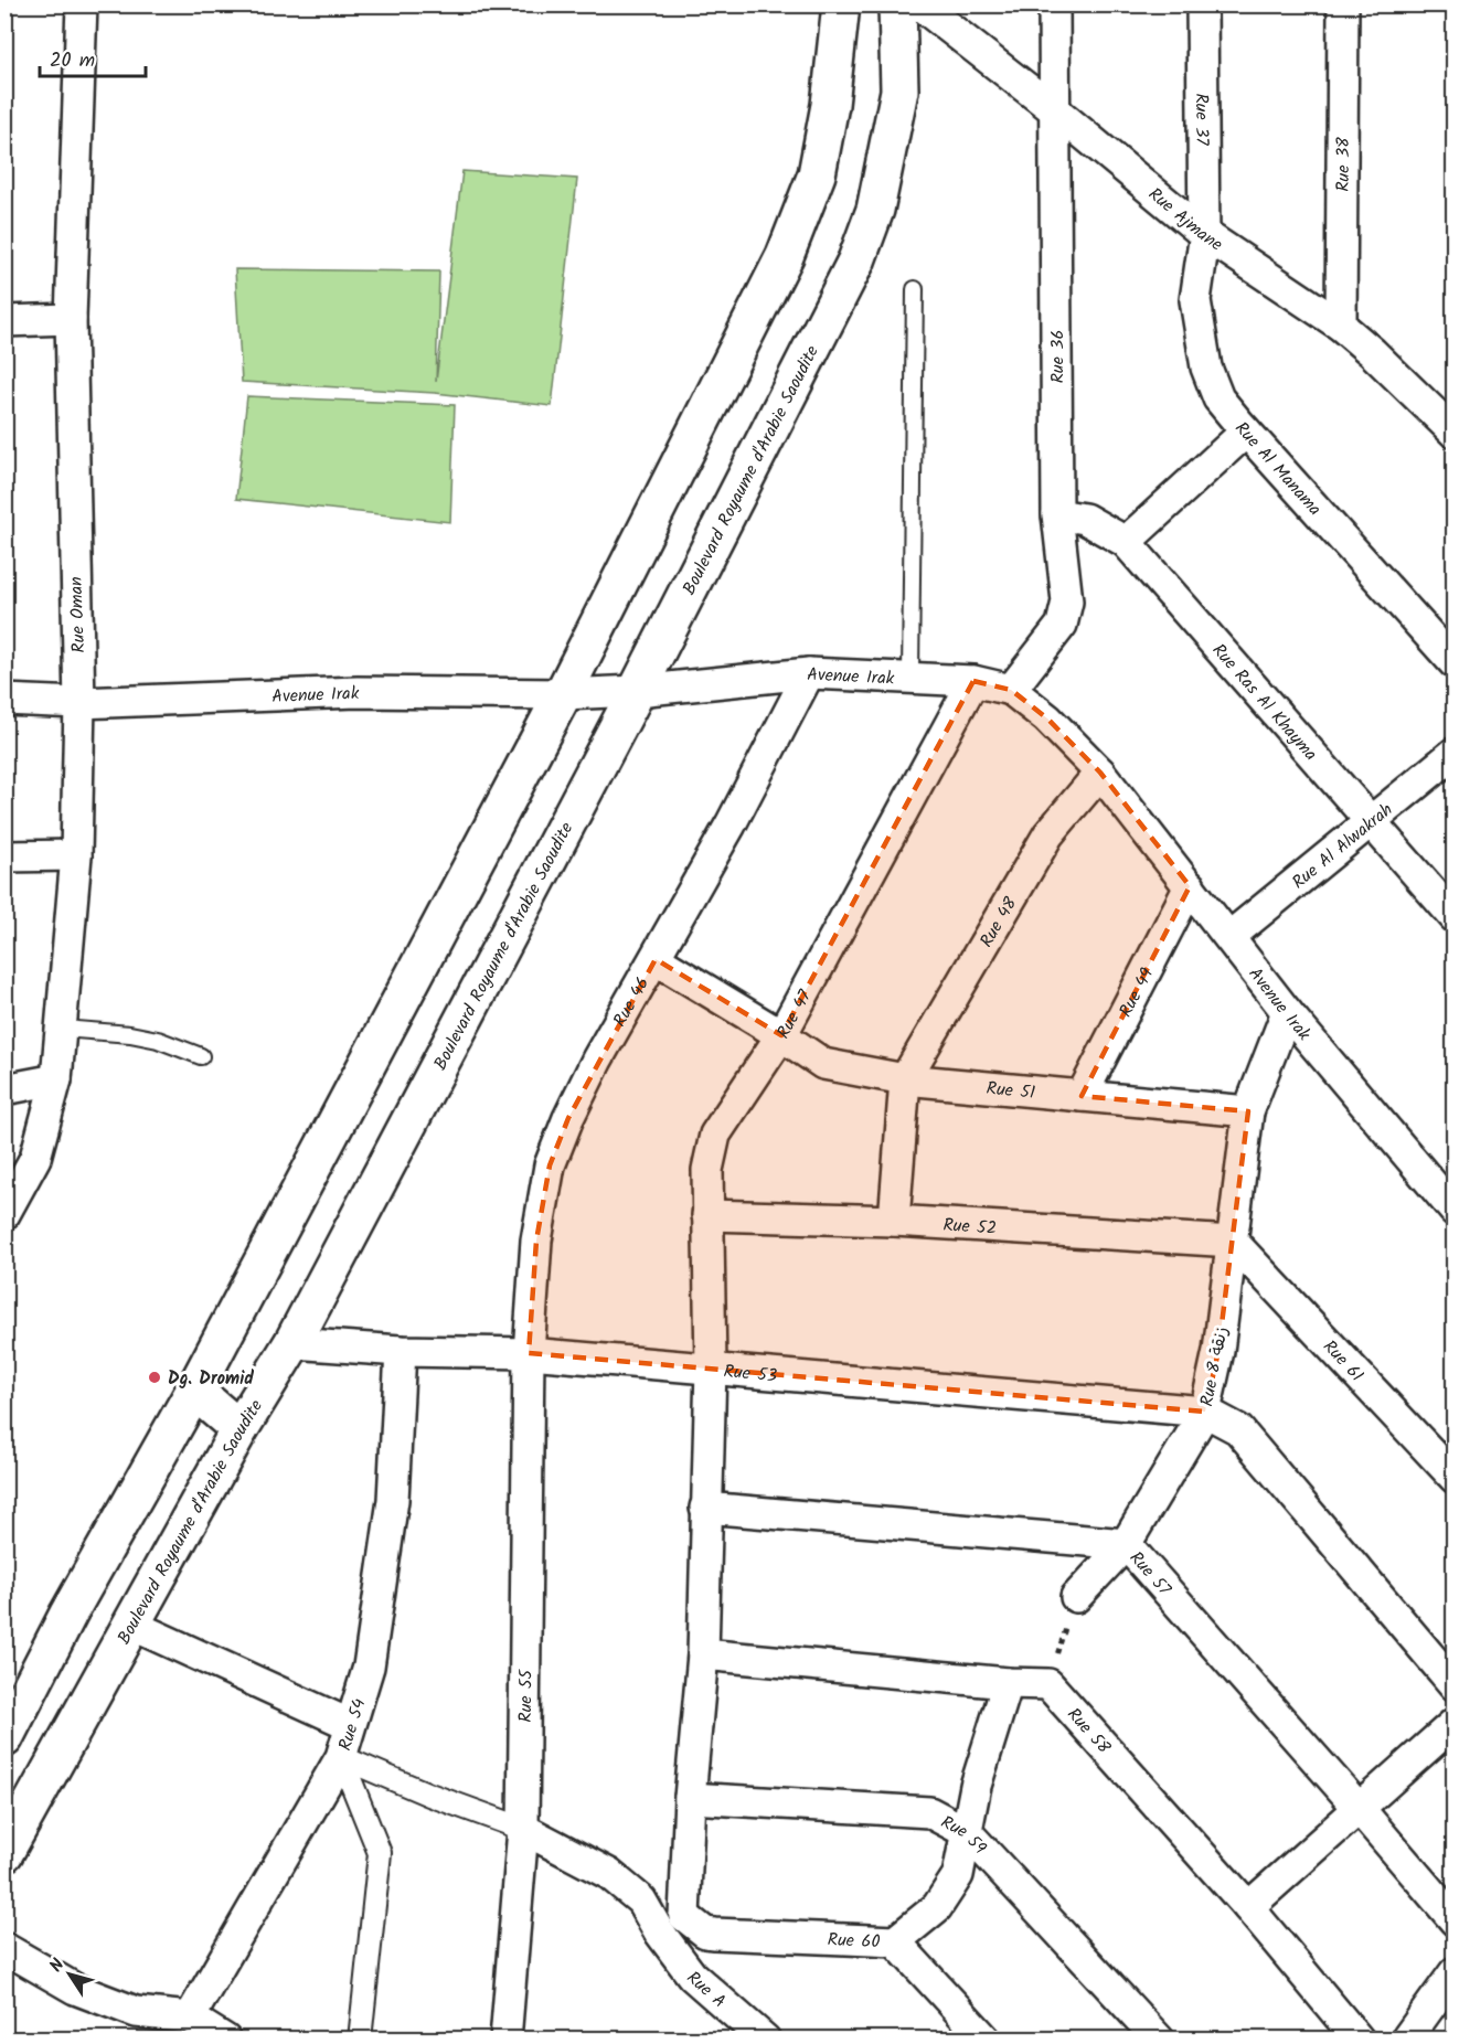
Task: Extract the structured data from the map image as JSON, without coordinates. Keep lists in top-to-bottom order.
{
  "streets": {
    "main road": ["Boulevard Royaume d'Arabie Saoudite"],
    "street": [
      "Rue 37",
      "Rue 38",
      "Rue Ajmane",
      "Rue 36",
      "Rue Al Manama",
      "Rue Oman",
      "Avenue Irak",
      "Rue Ras Al Khayma",
      "Rue Al Alwakrah",
      "Rue 48",
      "Rue 49",
      "Rue 46",
      "Rue 47",
      "Rue 51",
      "Rue 52",
      "Rue 61",
      "Rue 8 زنقة",
      "Rue 53",
      "Rue 57",
      "Rue 55",
      "Rue 54",
      "Rue 58",
      "Rue 59",
      "Rue 60",
      "Rue A"
    ]
  },
  "crossings": [
    ["Rue 37", "Rue Ajmane"],
    ["Rue 37", "Rue Al Manama"],
    ["Rue 38", "Rue Ajmane"],
    ["Rue Ajmane", "Rue 36"],
    ["Rue Ajmane", "Rue Al Manama"],
    ["Rue 36", "Avenue Irak"],
    ["Rue 36", "Rue Ras Al Khayma"],
    ["Boulevard Royaume d'Arabie Saoudite", "Avenue Irak"],
    ["Boulevard Royaume d'Arabie Saoudite", "Rue 53"],
    ["Rue Oman", "Avenue Irak"],
    ["Avenue Irak", "Rue Al Alwakrah"],
    ["Avenue Irak", "Rue 48"],
    ["Avenue Irak", "Rue 49"],
    ["Avenue Irak", "Rue 46"],
    ["Avenue Irak", "Rue 47"],
    ["Avenue Irak", "Rue 8 زنقة"],
    ["Rue Ras Al Khayma", "Rue Al Alwakrah"],
    ["Rue 48", "Rue 51"],
    ["Rue 49", "Rue 51"],
    ["Rue 46", "Rue 51"],
    ["Rue 46", "Rue 53"],
    ["Rue 46", "Rue 55"],
    ["Rue 47", "Rue 51"],
    ["Rue 47", "Rue 52"],
    ["Rue 47", "Rue 53"],
    ["Rue 47", "Rue 57"],
    ["Rue 47", "Rue 59"],
    ["Rue 47", "Rue 60"],
    ["Rue 51", "Rue 8 زنقة"],
    ["Rue 52", "Rue 61"],
    ["Rue 52", "Rue 8 زنقة"],
    ["Rue 61", "Rue 8 زنقة"],
    ["Rue 8 زنقة", "Rue 53"],
    ["Rue 8 زنقة", "Rue 57"],
    ["Rue 53", "Rue 55"],
    ["Rue 53", "Rue 54"],
    ["Rue 55", "Rue A"]
  ],
  "places": ["Dg. Dromid"],
  "scale_bar": "20 m",
  "north": "top left"
}
